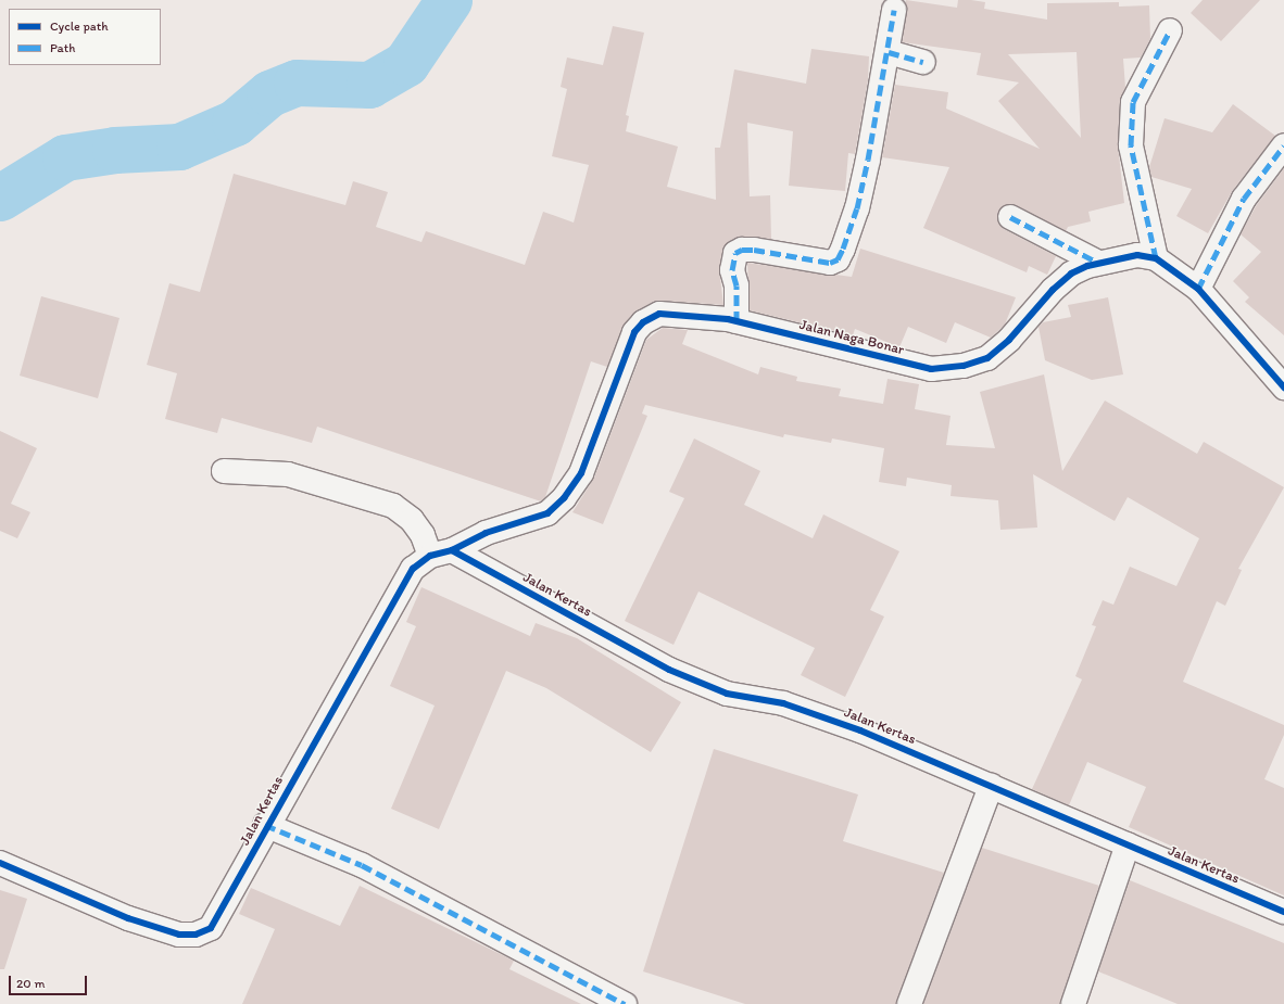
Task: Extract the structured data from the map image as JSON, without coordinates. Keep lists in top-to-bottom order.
{
  "streets": {
    "street": ["Jalan Naga Bonar", "Jalan Kertas"]
  },
  "crossings": [
    ["Jalan Naga Bonar", "Jalan Kertas"]
  ],
  "legend": ["Cycle path", "Path"],
  "scale_bar": "20 m"
}
